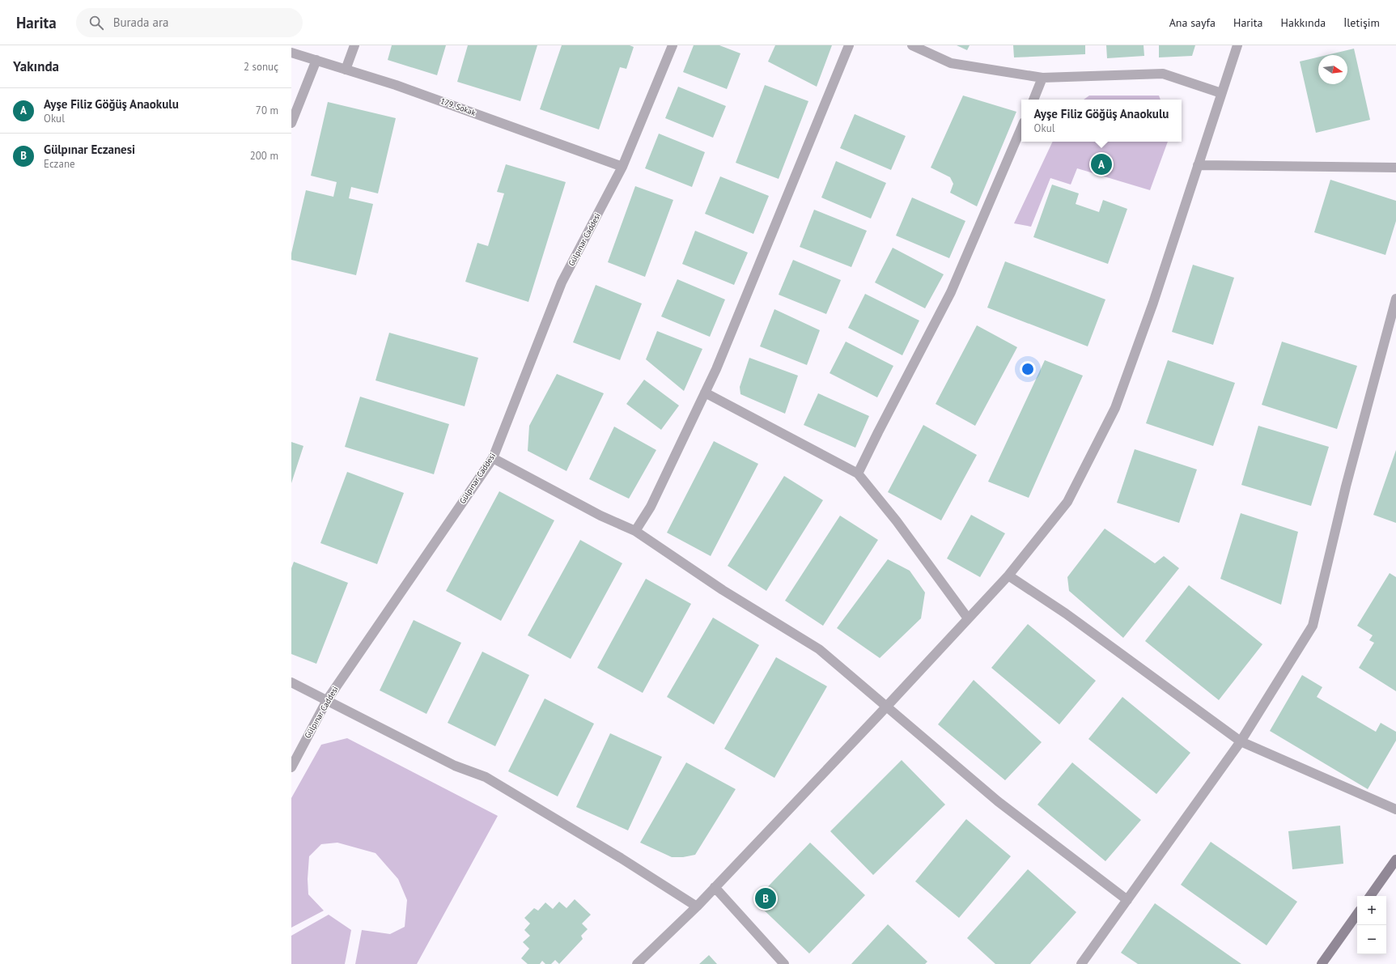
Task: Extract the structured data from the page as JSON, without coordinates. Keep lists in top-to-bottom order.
{
  "streets": {
    "street": ["179. Sokak", "Gülpınar Caddesi"]
  },
  "crossings": [
    ["179. Sokak", "Gülpınar Caddesi"]
  ],
  "north": "right",
  "page": {
    "header": "Harita",
    "search": "Burada ara",
    "nav": [
      "Ana sayfa",
      "Harita",
      "Hakkında",
      "İletişim"
    ],
    "heading": ["Yakında", "2 sonuç"],
    "list": [
      {
        "mark": "A",
        "name": "Ayşe Filiz Göğüş Anaokulu",
        "note": "Okul",
        "value": "70 m"
      },
      {
        "mark": "B",
        "name": "Gülpınar Eczanesi",
        "note": "Eczane",
        "value": "200 m"
      }
    ],
    "popup": ["Ayşe Filiz Göğüş Anaokulu", "Okul"],
    "pins": ["A", "B"],
    "map_buttons": ["+", "−"]
  }
}
